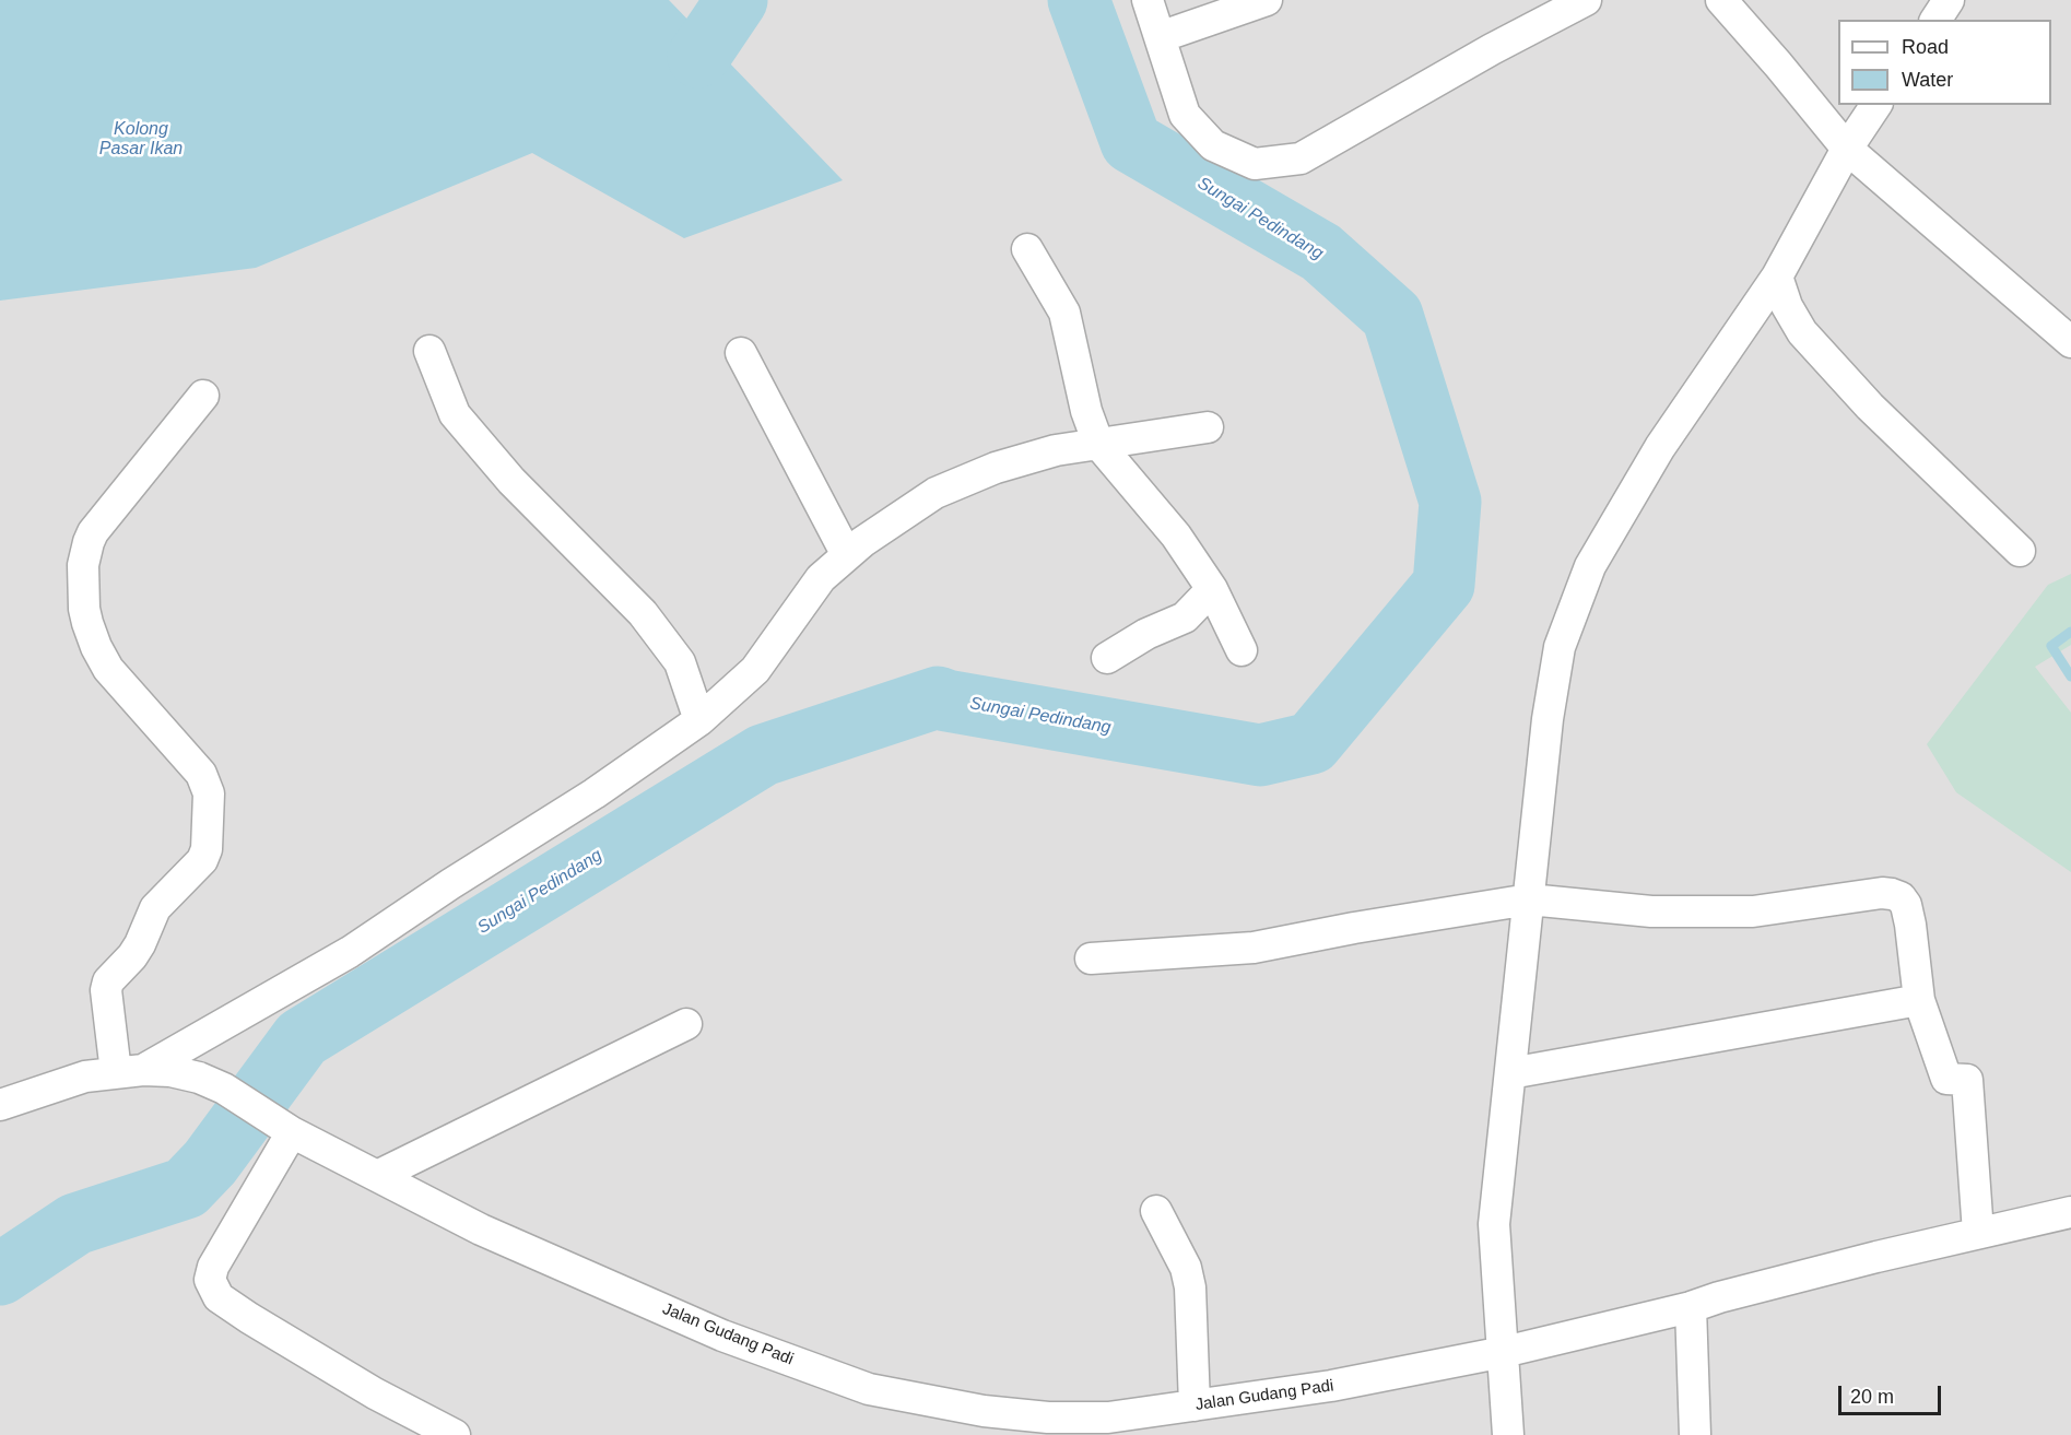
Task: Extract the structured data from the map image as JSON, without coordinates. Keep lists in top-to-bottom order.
{
  "streets": {
    "street": ["Jalan Gudang Padi"]
  },
  "water": ["Kolong Pasar Ikan", "Sungai Pedindang"],
  "legend": ["Road", "Water"],
  "scale_bar": "20 m"
}
